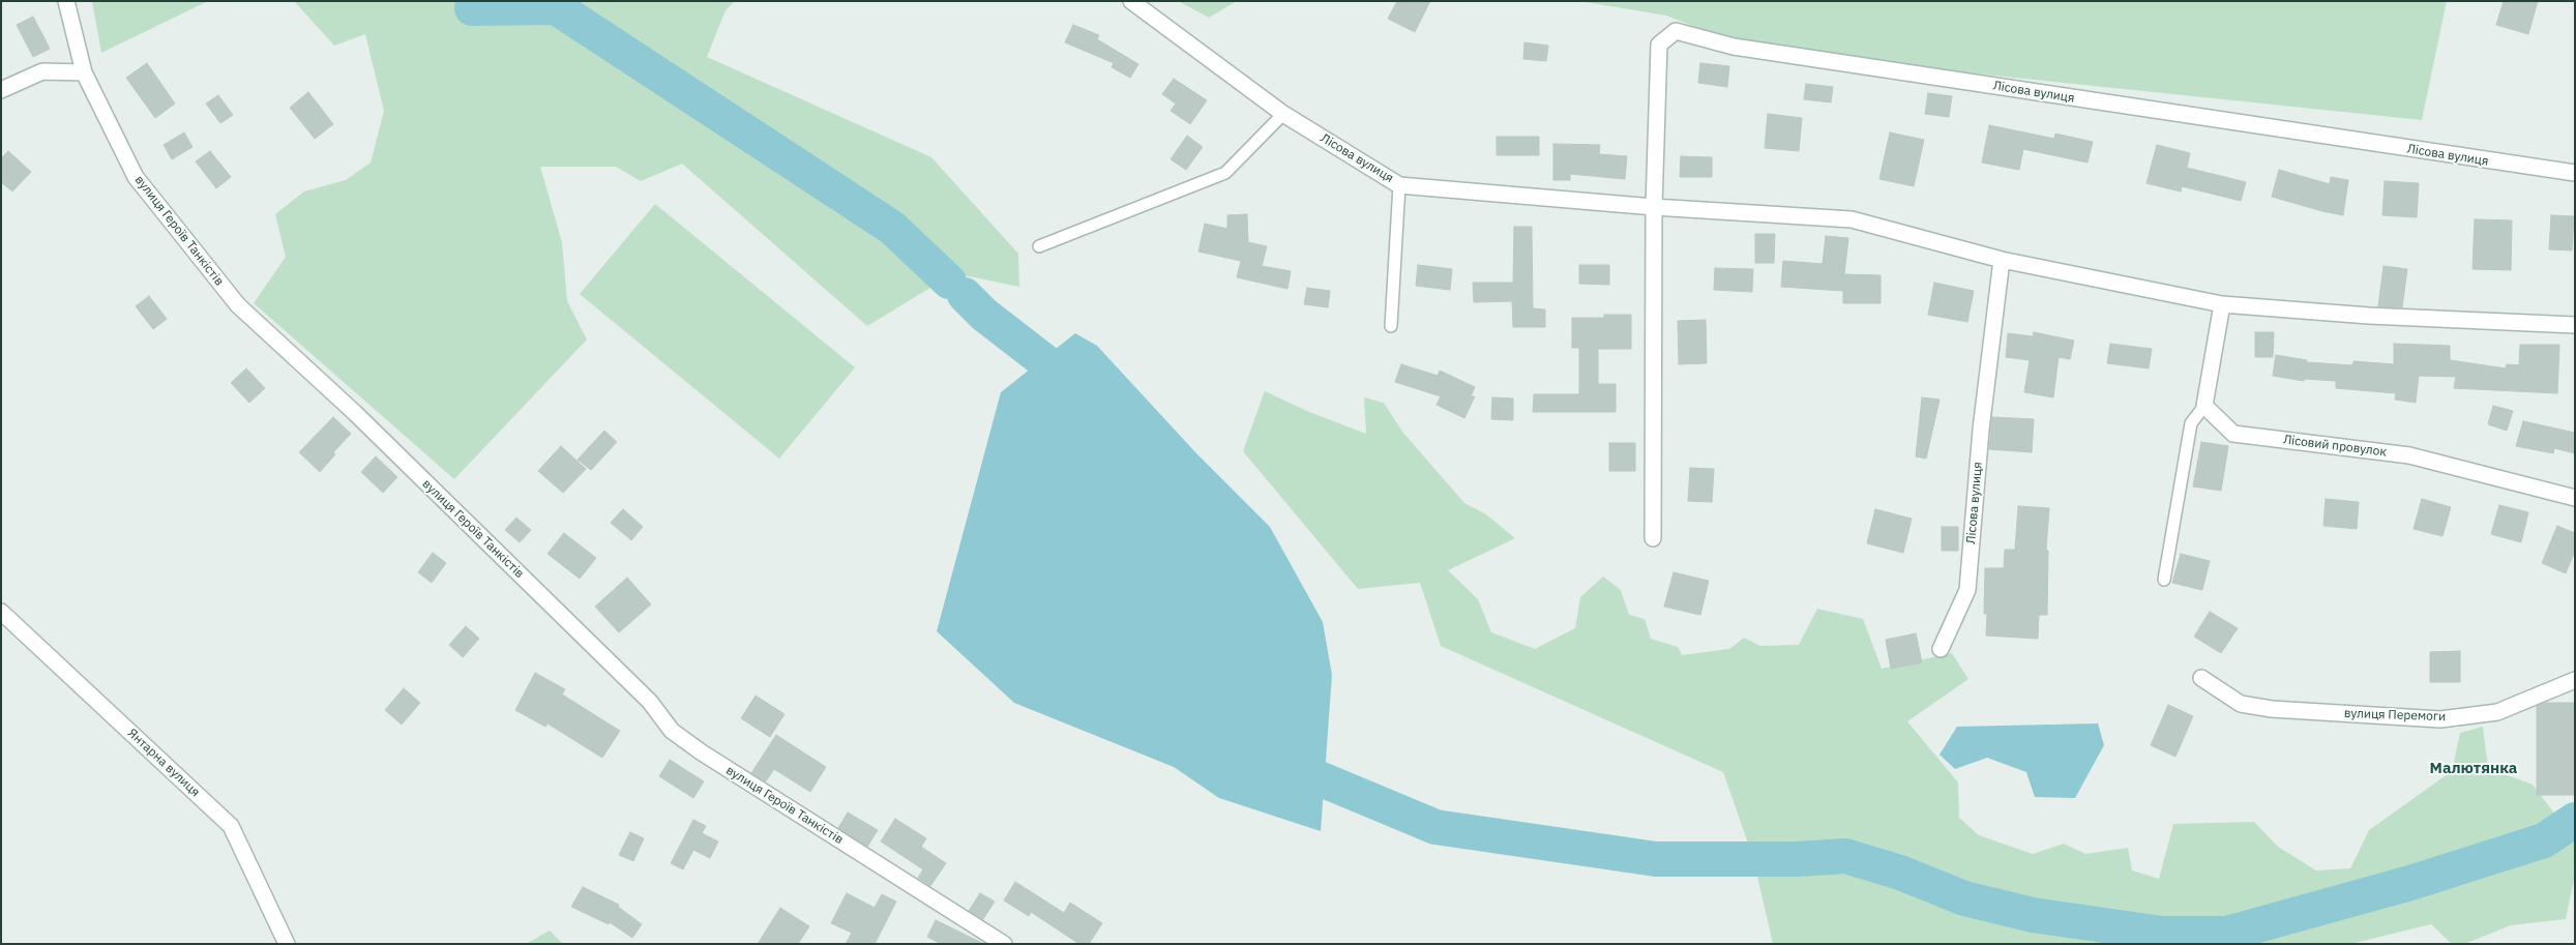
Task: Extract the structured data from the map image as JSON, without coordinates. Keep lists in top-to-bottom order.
{
  "streets": {
    "street": [
      "Лісова вулиця",
      "вулиця Героїв Танкістів",
      "Лісовий провулок",
      "вулиця Перемоги",
      "Янтарна вулиця"
    ]
  },
  "districts": ["Малютянка"]
}
